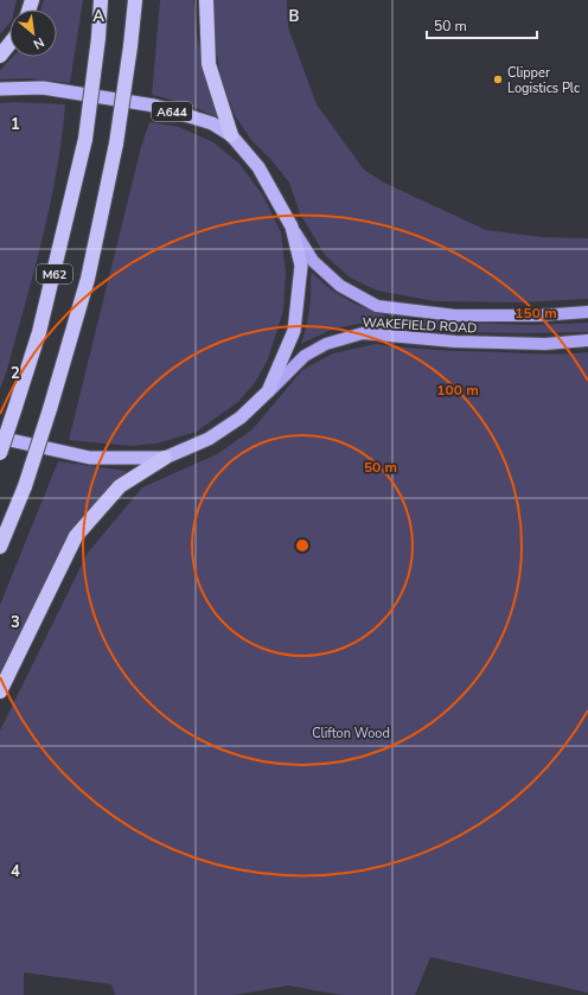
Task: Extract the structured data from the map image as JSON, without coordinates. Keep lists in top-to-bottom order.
{
  "streets": {
    "highway": ["A644", "M62"],
    "main road": ["WAKEFIELD ROAD"]
  },
  "crossings": [
    ["A644", "WAKEFIELD ROAD"]
  ],
  "parks": ["Clifton Wood"],
  "places": ["Clipper Logistics Plc"],
  "scale_bar": "50 m",
  "north": "bottom right",
  "grid": {
    "columns": ["A", "B"],
    "rows": [
      "1",
      "2",
      "3",
      "4"
    ]
  },
  "rings": ["150 m", "100 m", "50 m"]
}
